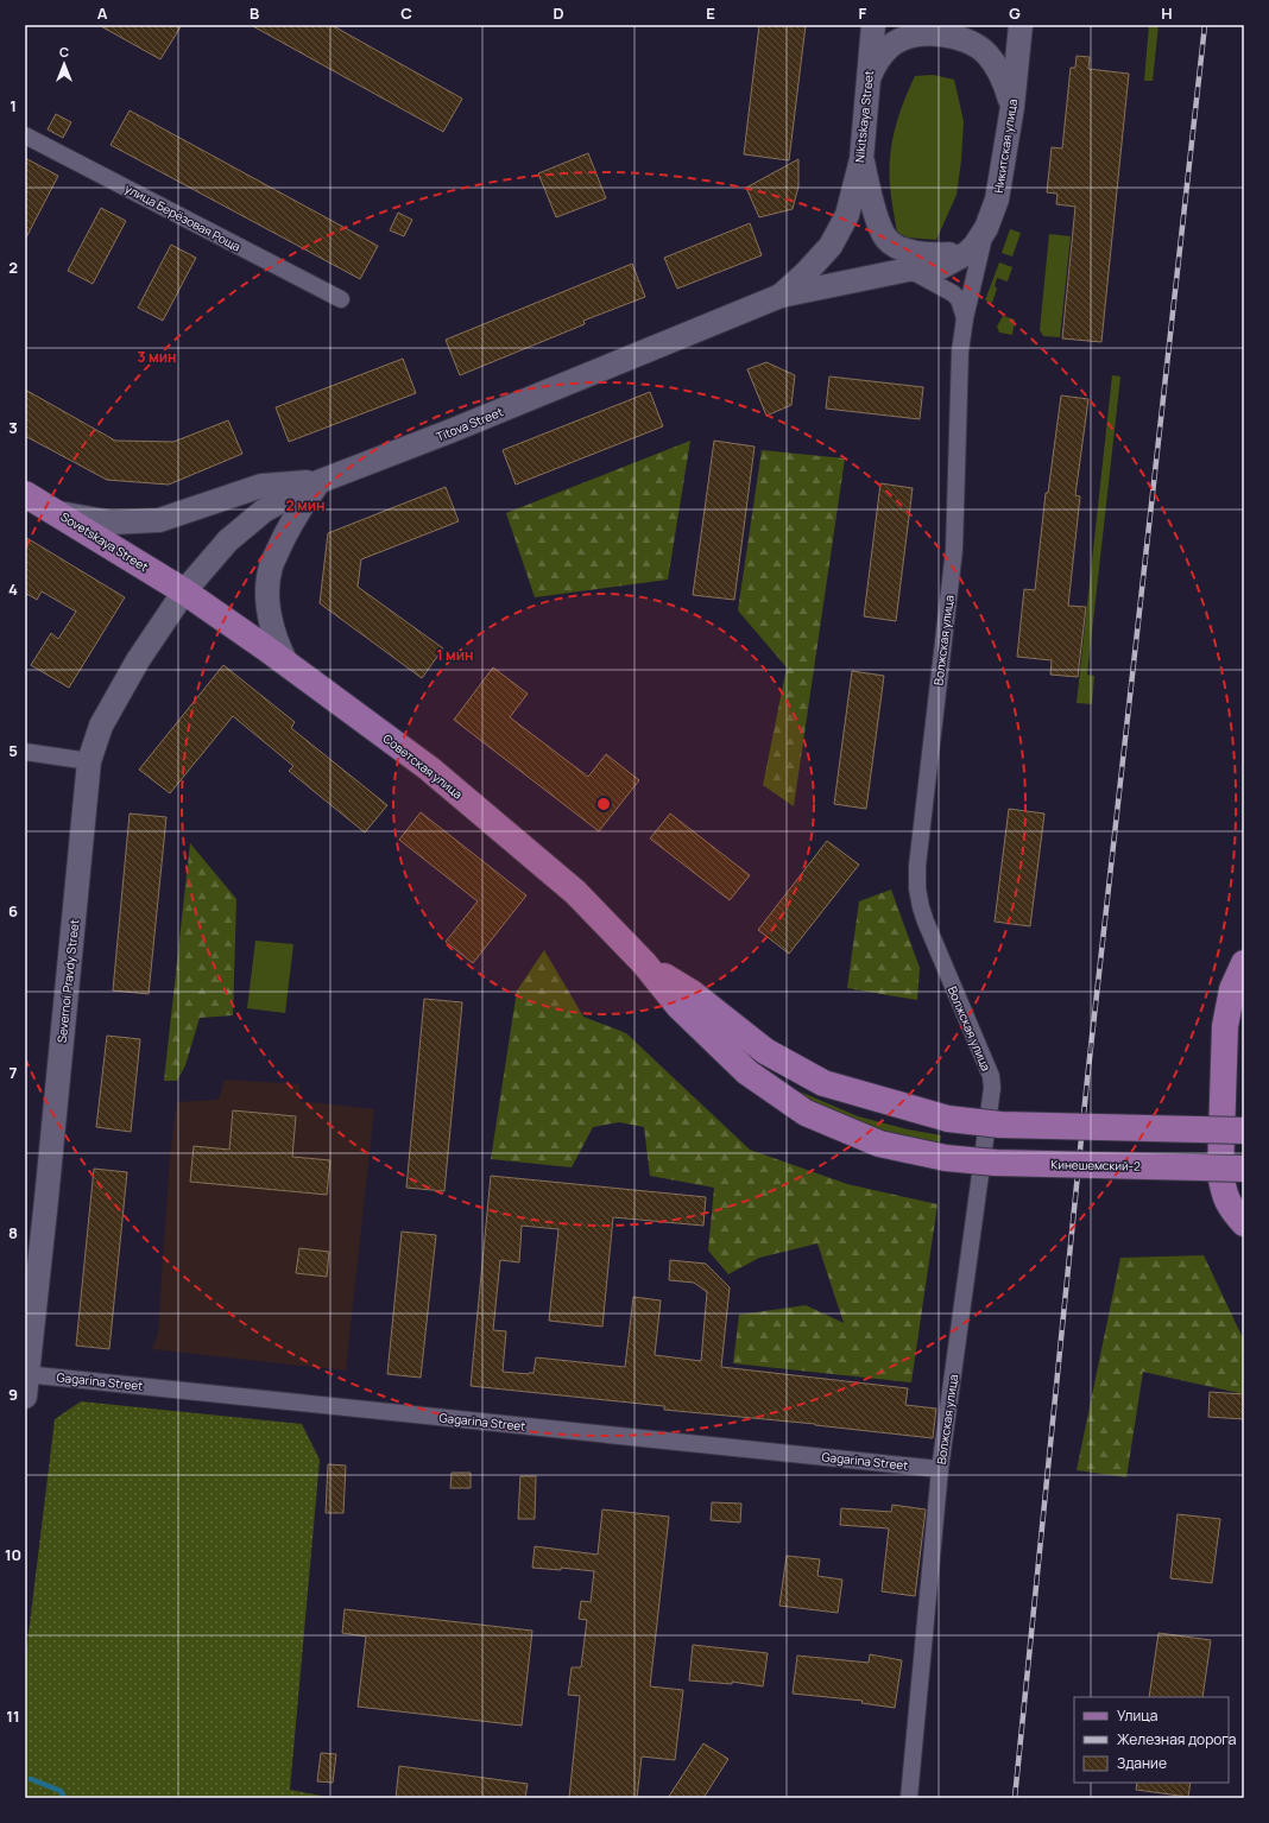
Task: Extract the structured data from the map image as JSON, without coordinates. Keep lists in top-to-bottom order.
{
  "streets": {
    "main road": [
      "Nikitskaya Street",
      "Никитская улица",
      "Titova Street",
      "Sovetskaya Street",
      "Советская улица",
      "Severnoi Pravdy Street",
      "Кинешемский-2"
    ],
    "street": ["улица Берёзовая Роща", "Волжская улица", "Gagarina Street"]
  },
  "crossings": [
    ["Nikitskaya Street", "Никитская улица"],
    ["Nikitskaya Street", "Titova Street"],
    ["Никитская улица", "Titova Street"],
    ["Никитская улица", "Волжская улица"],
    ["Titova Street", "Sovetskaya Street"],
    ["Titova Street", "Советская улица"],
    ["Titova Street", "Severnoi Pravdy Street"],
    ["Sovetskaya Street", "Советская улица"],
    ["Sovetskaya Street", "Severnoi Pravdy Street"],
    ["Волжская улица", "Gagarina Street"],
    ["Советская улица", "Severnoi Pravdy Street"],
    ["Советская улица", "Кинешемский-2"],
    ["Severnoi Pravdy Street", "Gagarina Street"]
  ],
  "legend": ["Улица", "Железная дорога", "Здание"],
  "north": "top",
  "grid": {
    "columns": [
      "A",
      "B",
      "C",
      "D",
      "E",
      "F",
      "G",
      "H"
    ],
    "rows": [
      "1",
      "2",
      "3",
      "4",
      "5",
      "6",
      "7",
      "8",
      "9",
      "10",
      "11"
    ]
  },
  "rings": ["3 мин", "2 мин", "1 мин"]
}
